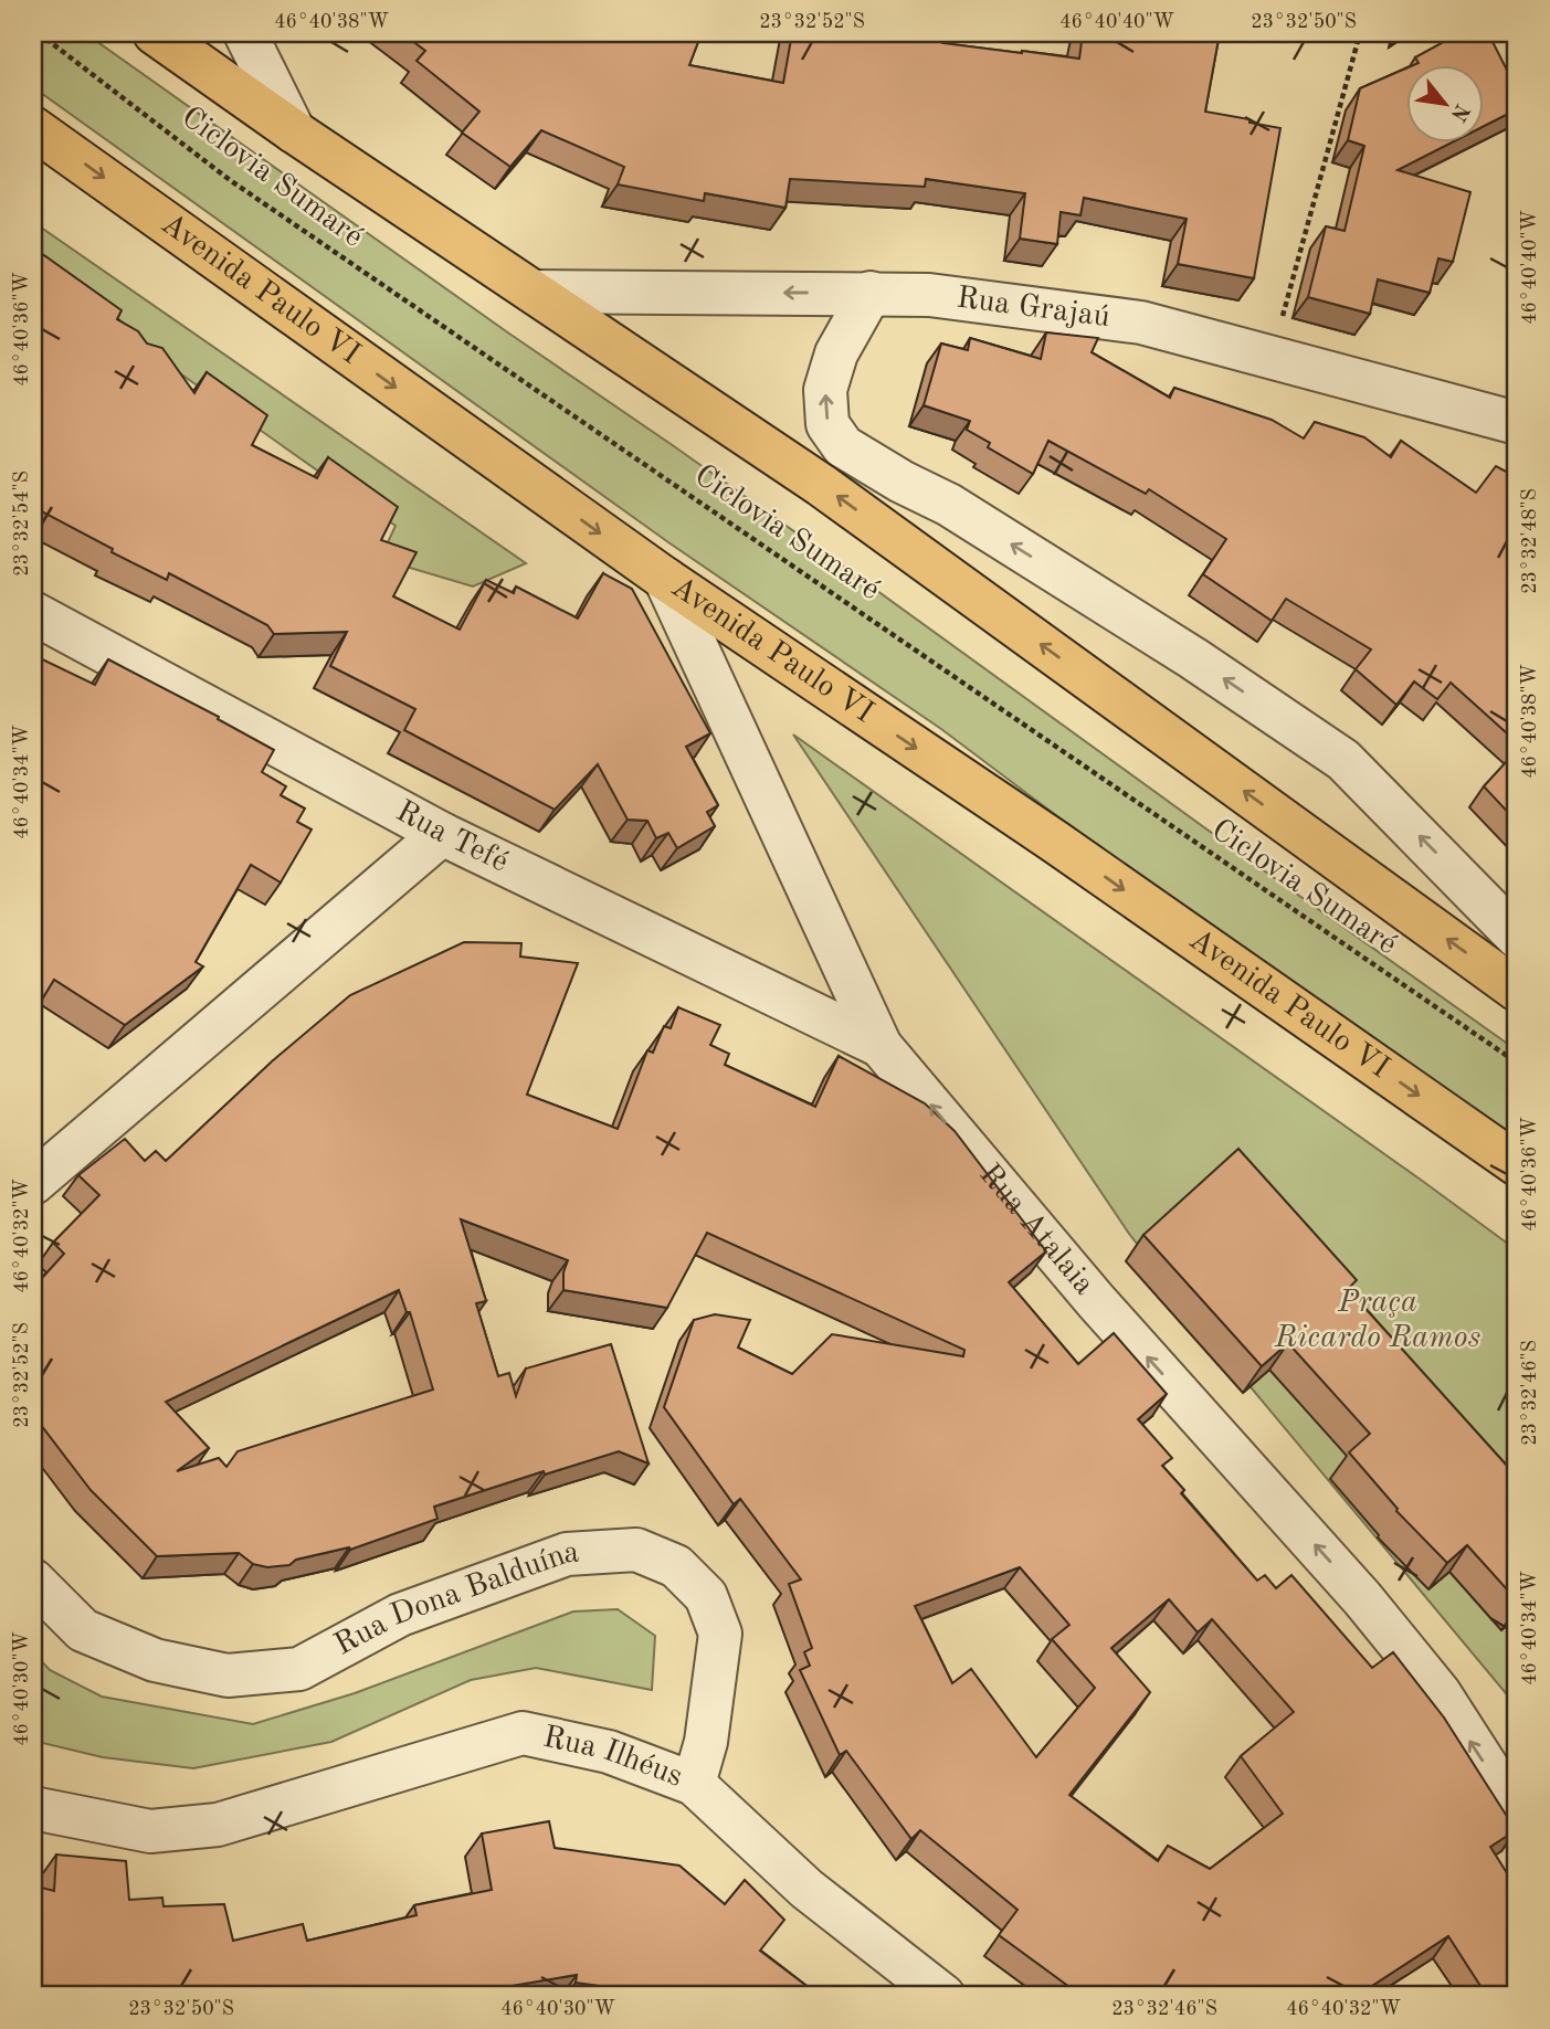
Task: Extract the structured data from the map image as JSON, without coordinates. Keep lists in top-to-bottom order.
{
  "streets": {
    "main road": ["Avenida Paulo VI"],
    "street": [
      "Rua Grajaú",
      "Rua Tefé",
      "Rua Atalaia",
      "Rua Dona Balduína",
      "Rua Ilhéus"
    ],
    "path": ["Ciclovia Sumaré"]
  },
  "crossings": [
    ["Avenida Paulo VI", "Rua Atalaia"],
    ["Rua Tefé", "Rua Atalaia"],
    ["Rua Dona Balduína", "Rua Ilhéus"]
  ],
  "one_way": ["Rua Atalaia"],
  "parks": ["Praça Ricardo Ramos"],
  "north": "bottom right",
  "coordinates": [
    "46°40'38\"W",
    "23°32'52\"S",
    "46°40'40\"W",
    "23°32'50\"S",
    "46°40'36\"W",
    "23°32'54\"S",
    "23°32'48\"S",
    "46°40'34\"W",
    "46°40'32\"W",
    "23°32'46\"S",
    "46°40'30\"W"
  ]
}
